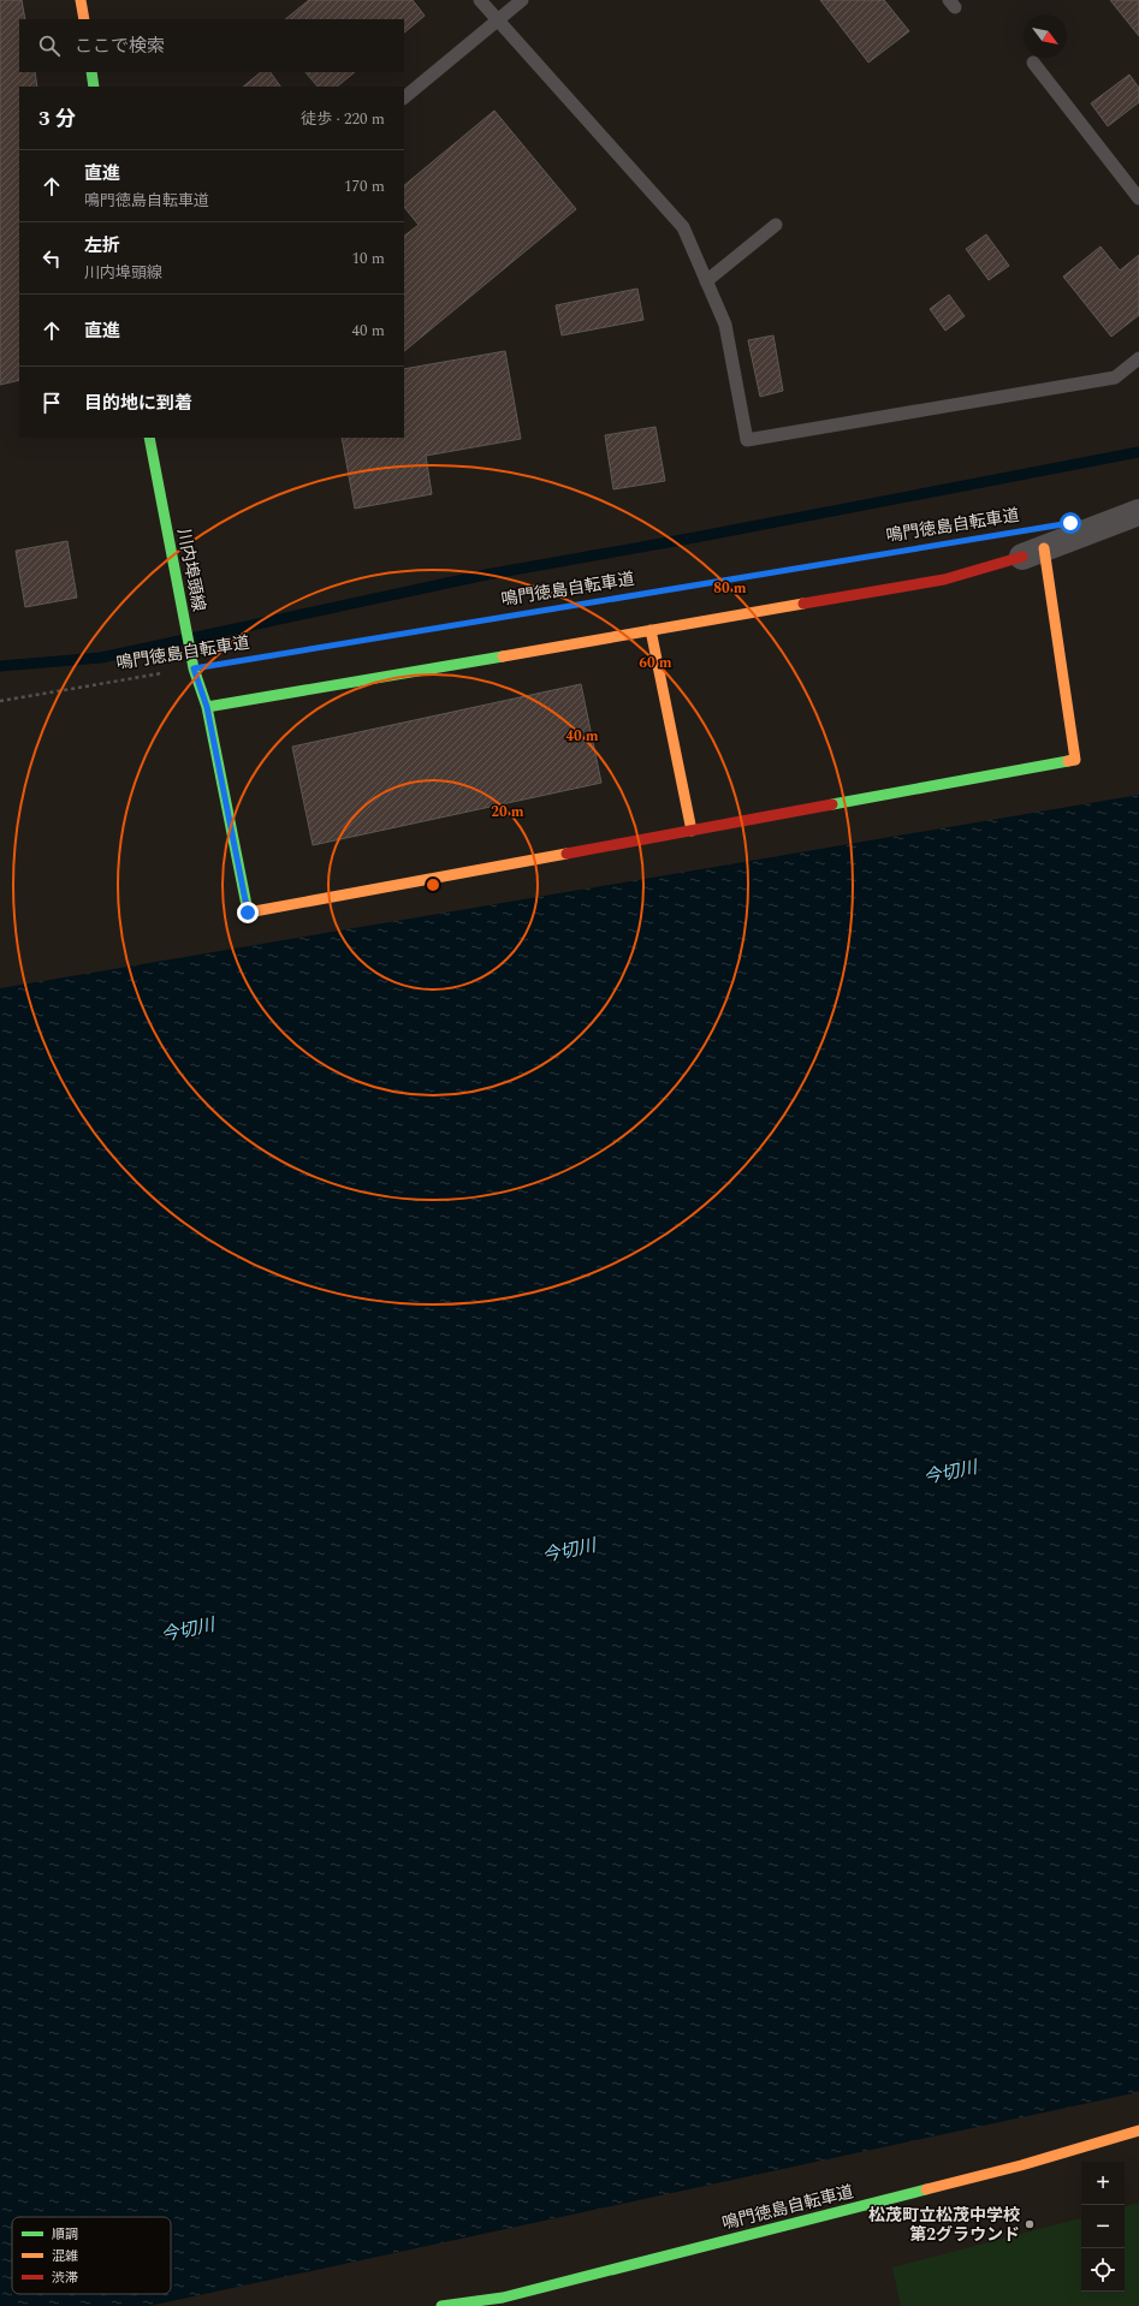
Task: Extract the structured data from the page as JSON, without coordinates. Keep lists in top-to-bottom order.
{
  "streets": {
    "street": ["鳴門徳島自転車道", "川内埠頭線"]
  },
  "crossings": [
    ["鳴門徳島自転車道", "川内埠頭線"]
  ],
  "water": ["今切川"],
  "places": ["松茂町立松茂中学校 第2グラウンド"],
  "legend": ["順調", "混雑", "渋滞"],
  "north": "bottom right",
  "page": {
    "search": "ここで検索",
    "heading": ["3 分", "徒歩 · 220 m"],
    "list": [
      ["直進", "鳴門徳島自転車道", "170 m"],
      ["左折", "川内埠頭線", "10 m"],
      ["直進", "40 m"],
      "目的地に到着"
    ],
    "map_buttons": ["+", "−"]
  },
  "rings": [
    "80 m",
    "60 m",
    "40 m",
    "20 m"
  ]
}
